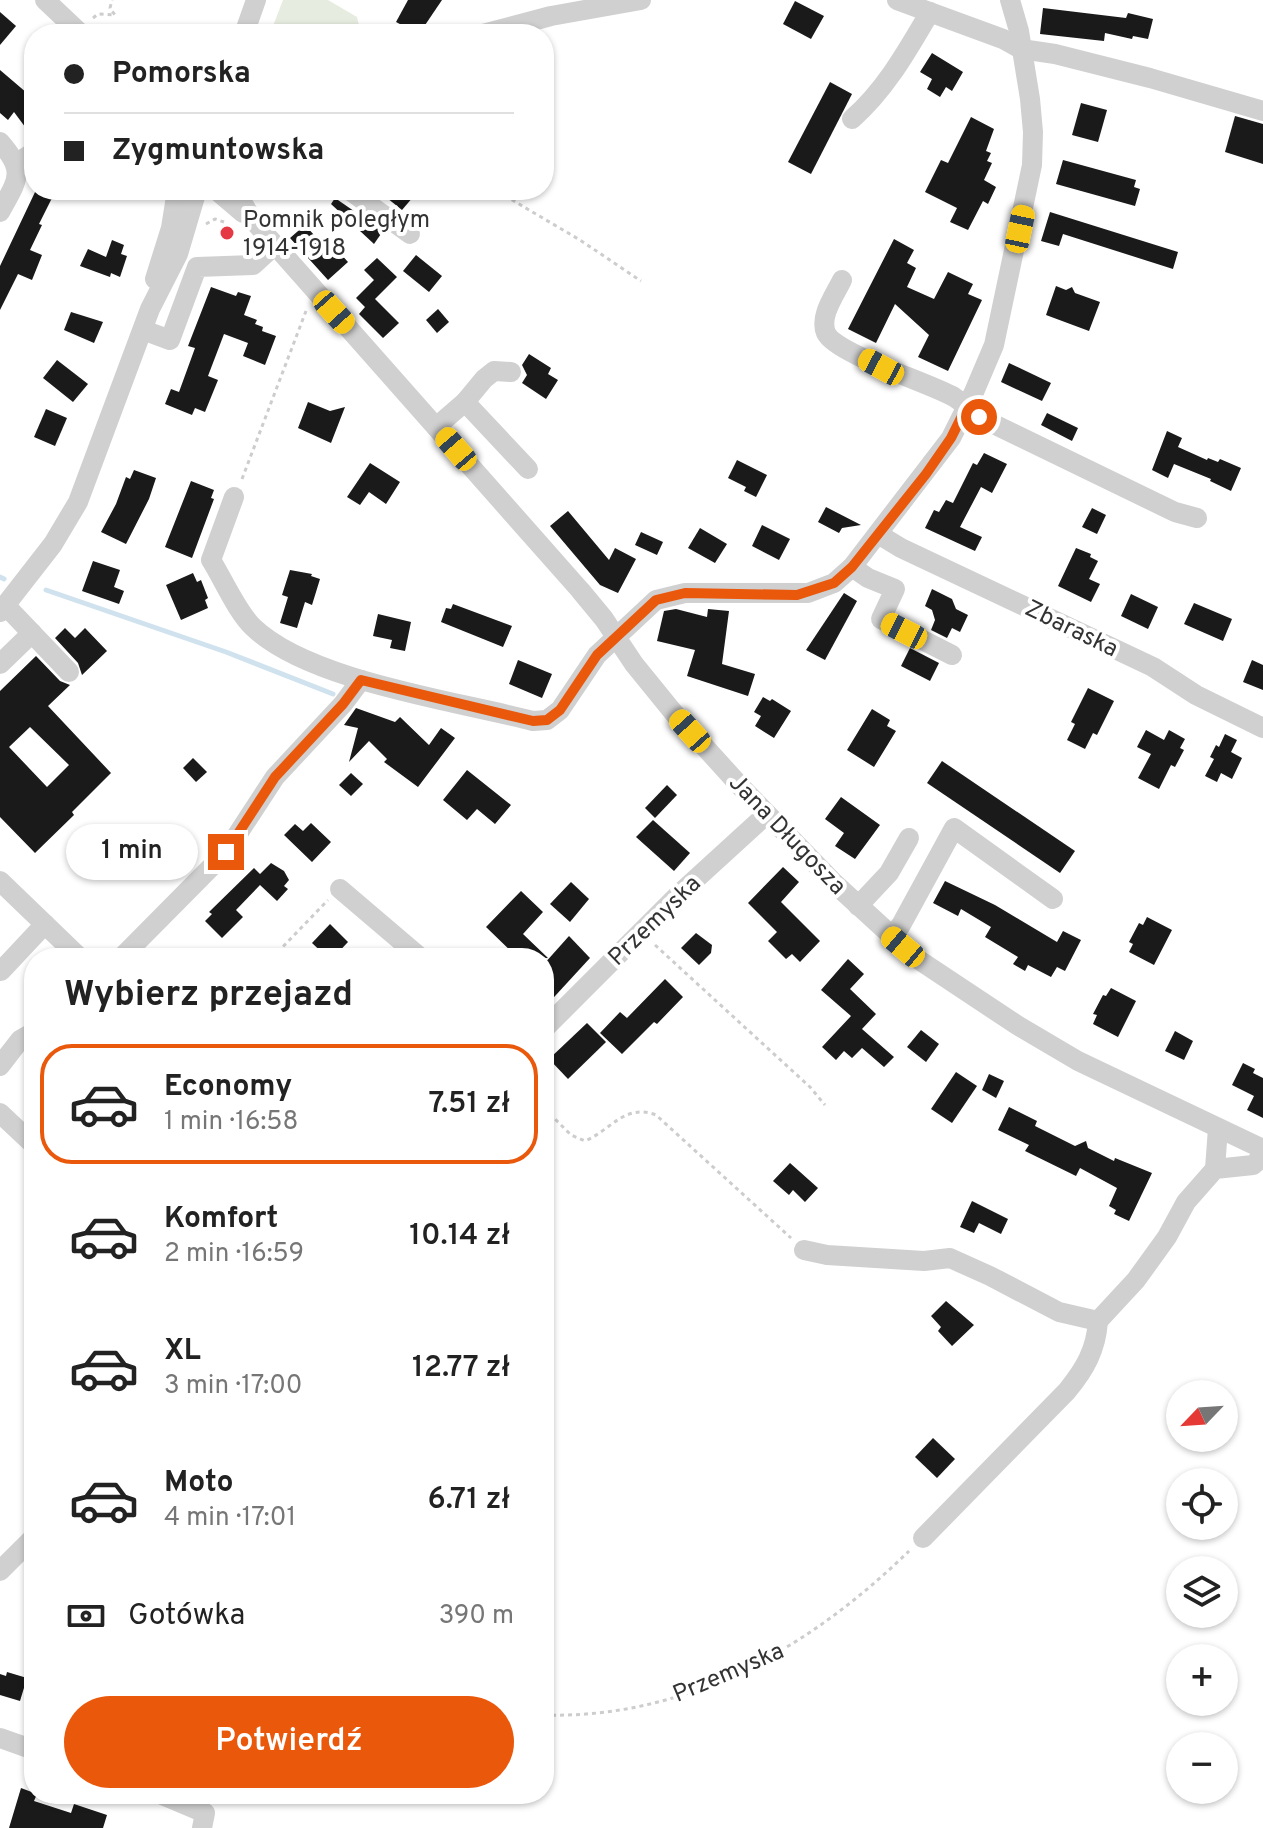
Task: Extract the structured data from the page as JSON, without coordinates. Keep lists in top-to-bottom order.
{
  "streets": {
    "street": ["Zbaraska", "Jana Długosza", "Przemyska"]
  },
  "crossings": [
    ["Jana Długosza", "Przemyska"]
  ],
  "places": ["Pomnik poległym 1914-1918"],
  "north": "bottom left",
  "page": {
    "banner": ["Pomorska", "Zygmuntowska"],
    "bubble": "1 min",
    "heading": "Wybierz przejazd",
    "list": [
      {
        "name": "Economy",
        "note": "1 min · 16:58",
        "value": "7.51 zł"
      },
      {
        "name": "Komfort",
        "note": "2 min · 16:59",
        "value": "10.14 zł"
      },
      {
        "name": "XL",
        "note": "3 min · 17:00",
        "value": "12.77 zł"
      },
      {
        "name": "Moto",
        "note": "4 min · 17:01",
        "value": "6.71 zł"
      }
    ],
    "map_buttons": ["+", "−"],
    "pay": ["Gotówka", "390 m"],
    "buttons": "Potwierdź"
  }
}
